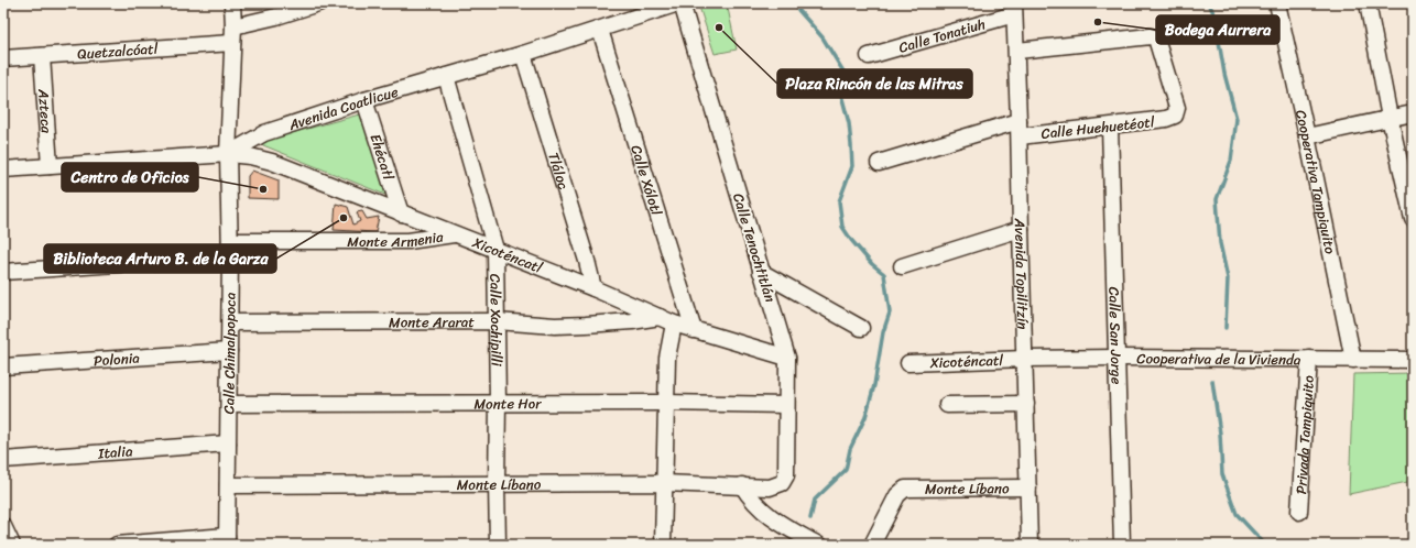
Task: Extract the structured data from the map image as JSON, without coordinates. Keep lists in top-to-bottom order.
{
  "streets": {
    "street": [
      "Calle Tonatiuh",
      "Quetzalcóatl",
      "Avenida Coatlicue",
      "Azteca",
      "Calle Huehuetéotl",
      "Ehécatl",
      "Tláloc",
      "Calle Xólotl",
      "Cooperativa Tampiquito",
      "Monte Armenia",
      "Calle Tenochtitlán",
      "Xicoténcatl",
      "Avenida Topilitzín",
      "Calle Xochipilli",
      "Monte Ararat",
      "Calle San Jorge",
      "Calle Chimalpopoca",
      "Polonia",
      "Cooperativa de la Vivienda",
      "Monte Hor",
      "Privada Tampiquito",
      "Italia",
      "Monte Líbano"
    ]
  },
  "crossings": [
    ["Calle Tonatiuh", "Avenida Topilitzín"],
    ["Quetzalcóatl", "Azteca"],
    ["Quetzalcóatl", "Calle Chimalpopoca"],
    ["Avenida Coatlicue", "Azteca"],
    ["Avenida Coatlicue", "Ehécatl"],
    ["Avenida Coatlicue", "Tláloc"],
    ["Avenida Coatlicue", "Calle Xólotl"],
    ["Avenida Coatlicue", "Xicoténcatl"],
    ["Avenida Coatlicue", "Calle Xochipilli"],
    ["Avenida Coatlicue", "Calle Chimalpopoca"],
    ["Calle Huehuetéotl", "Avenida Topilitzín"],
    ["Calle Huehuetéotl", "Calle San Jorge"],
    ["Ehécatl", "Xicoténcatl"],
    ["Tláloc", "Xicoténcatl"],
    ["Calle Xólotl", "Xicoténcatl"],
    ["Cooperativa Tampiquito", "Cooperativa de la Vivienda"],
    ["Monte Armenia", "Xicoténcatl"],
    ["Monte Armenia", "Calle Chimalpopoca"],
    ["Calle Tenochtitlán", "Xicoténcatl"],
    ["Calle Tenochtitlán", "Monte Hor"],
    ["Calle Tenochtitlán", "Monte Líbano"],
    ["Xicoténcatl", "Avenida Topilitzín"],
    ["Xicoténcatl", "Calle Xochipilli"],
    ["Xicoténcatl", "Monte Ararat"],
    ["Xicoténcatl", "Calle Chimalpopoca"],
    ["Xicoténcatl", "Cooperativa de la Vivienda"],
    ["Avenida Topilitzín", "Cooperativa de la Vivienda"],
    ["Avenida Topilitzín", "Monte Líbano"],
    ["Calle Xochipilli", "Monte Ararat"],
    ["Calle Xochipilli", "Monte Hor"],
    ["Calle Xochipilli", "Monte Líbano"],
    ["Monte Ararat", "Calle Chimalpopoca"],
    ["Calle San Jorge", "Cooperativa de la Vivienda"],
    ["Calle Chimalpopoca", "Polonia"],
    ["Calle Chimalpopoca", "Monte Hor"],
    ["Calle Chimalpopoca", "Italia"],
    ["Calle Chimalpopoca", "Monte Líbano"],
    ["Cooperativa de la Vivienda", "Privada Tampiquito"]
  ],
  "places": [
    "Bodega Aurrera",
    "Plaza Rincón de las Mitras",
    "Centro de Oficios",
    "Biblioteca Arturo B. de la Garza"
  ]
}
